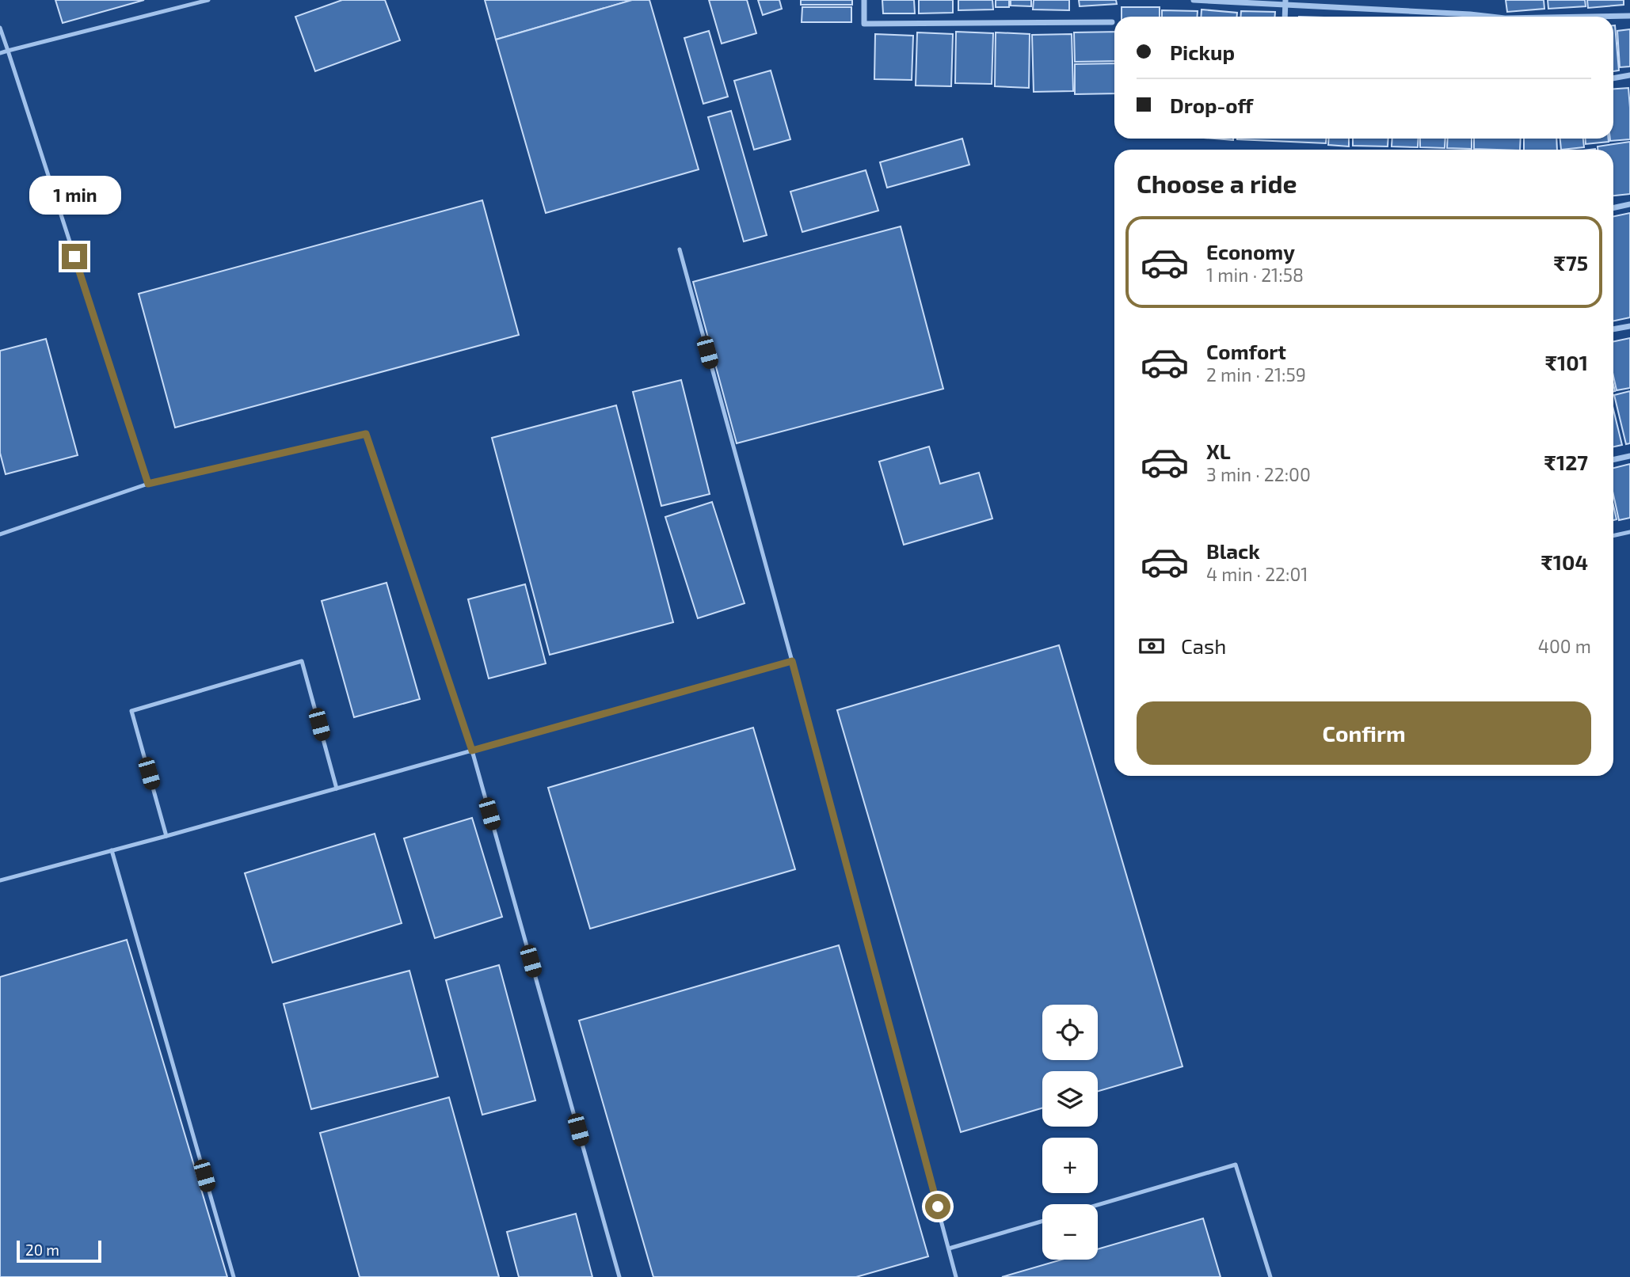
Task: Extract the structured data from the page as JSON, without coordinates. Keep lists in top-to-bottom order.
{
  "scale_bar": "20 m",
  "page": {
    "banner": ["Pickup", "Drop-off"],
    "heading": "Choose a ride",
    "bubble": "1 min",
    "list": [
      {
        "name": "Economy",
        "note": "1 min · 21:58",
        "value": "₹75"
      },
      {
        "name": "Comfort",
        "note": "2 min · 21:59",
        "value": "₹101"
      },
      {
        "name": "XL",
        "note": "3 min · 22:00",
        "value": "₹127"
      },
      {
        "name": "Black",
        "note": "4 min · 22:01",
        "value": "₹104"
      }
    ],
    "pay": ["Cash", "400 m"],
    "buttons": "Confirm",
    "map_buttons": ["+", "−"],
    "scale": "20 m"
  }
}
